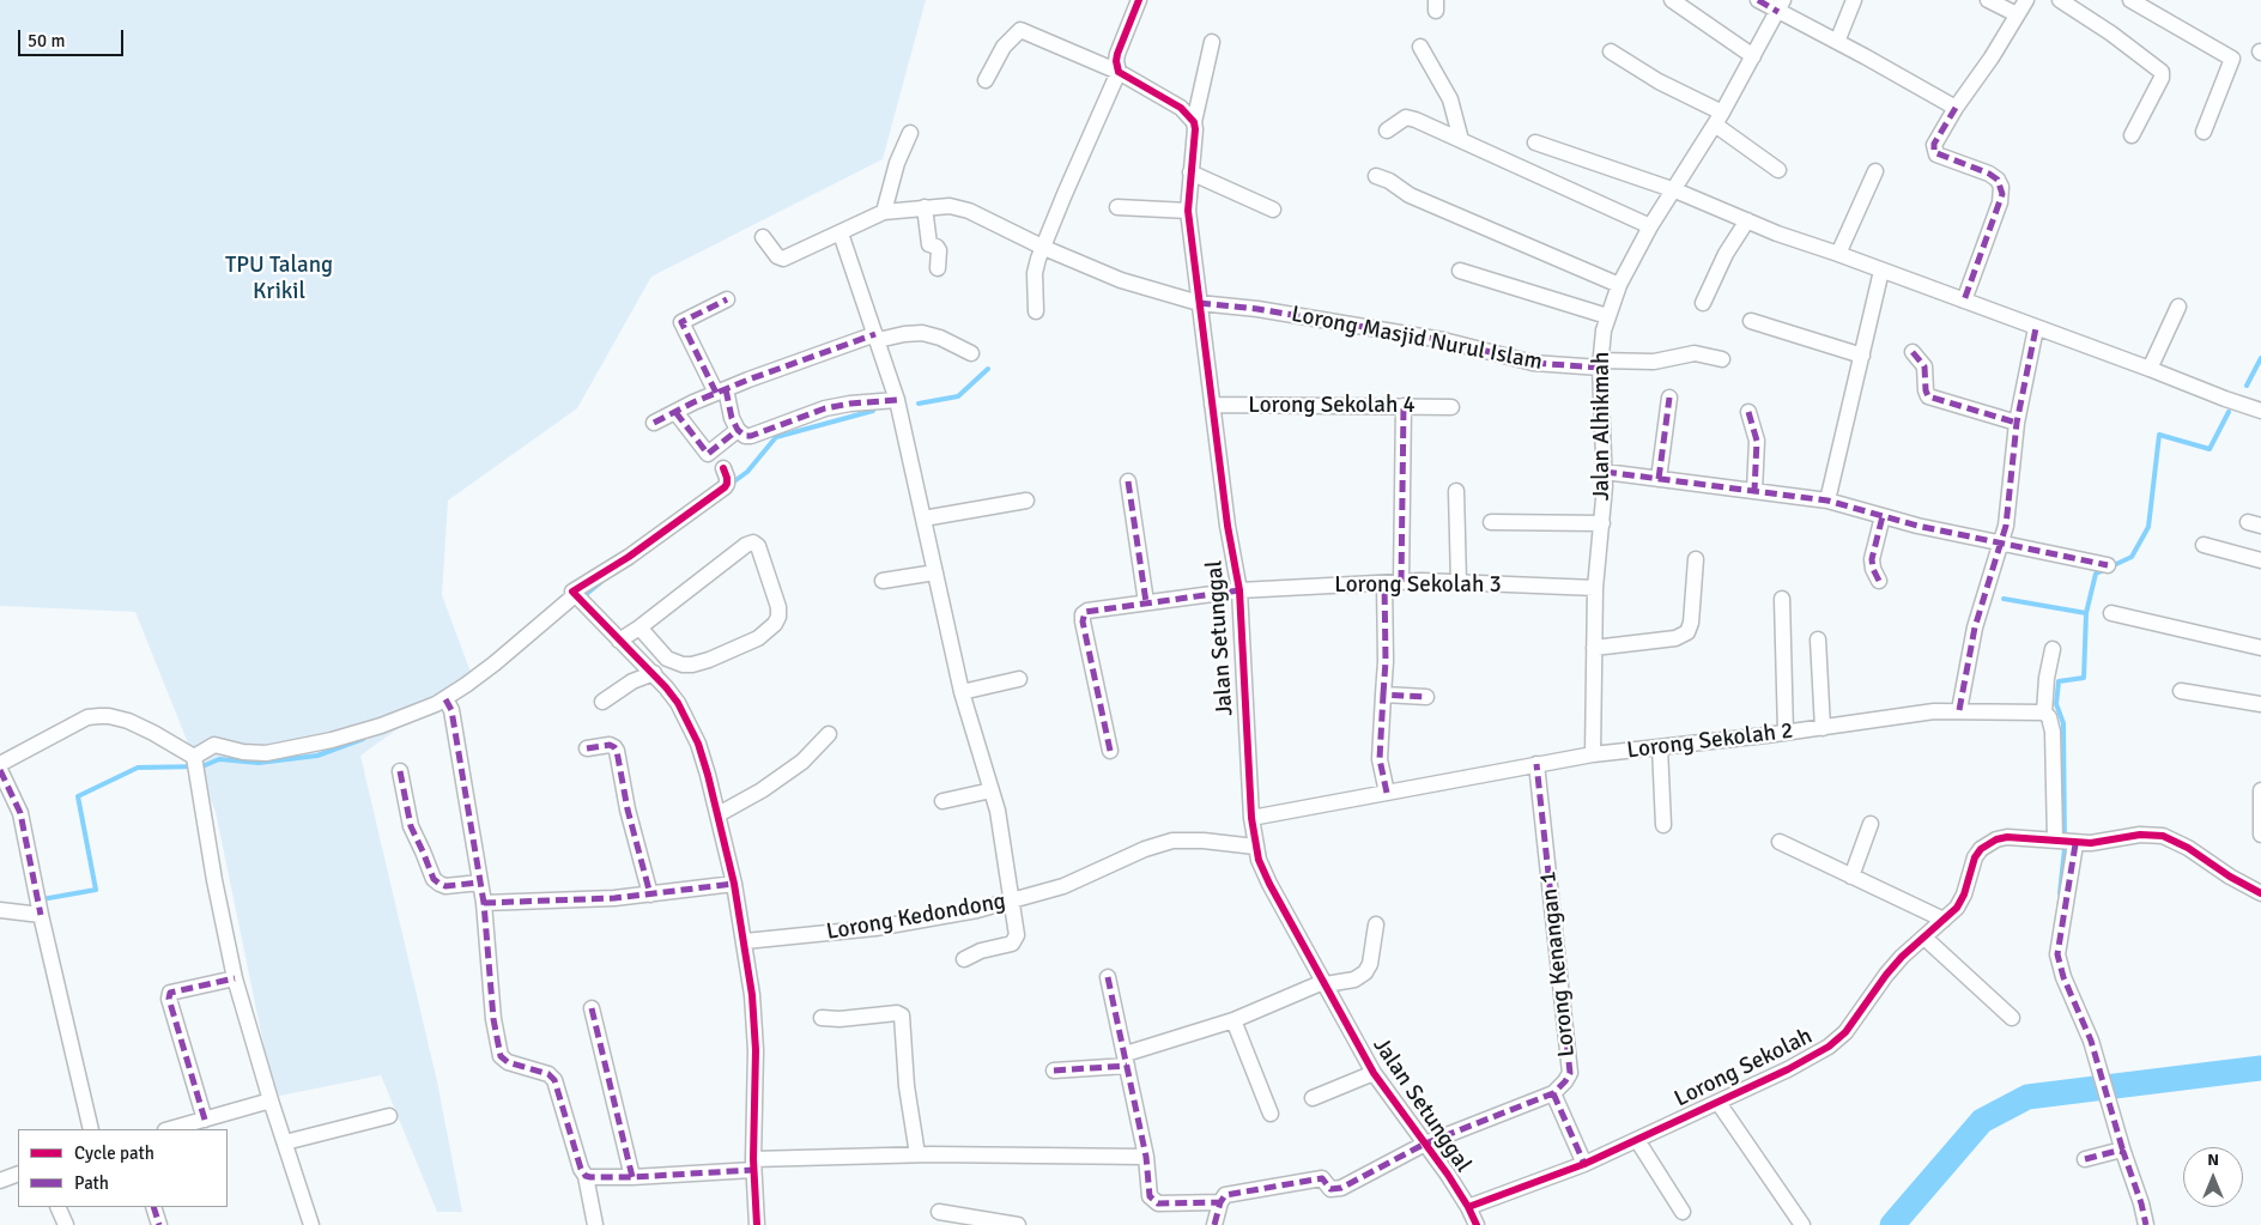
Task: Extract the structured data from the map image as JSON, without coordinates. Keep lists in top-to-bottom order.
{
  "streets": {
    "street": [
      "Lorong Masjid Nurul Islam",
      "Lorong Sekolah 4",
      "Jalan Alhikmah",
      "Lorong Sekolah 3",
      "Jalan Setunggal",
      "Lorong Sekolah 2",
      "Lorong Kedondong",
      "Lorong Kenangan 1",
      "Lorong Sekolah"
    ]
  },
  "crossings": [
    ["Lorong Masjid Nurul Islam", "Jalan Alhikmah"],
    ["Lorong Masjid Nurul Islam", "Jalan Setunggal"],
    ["Lorong Sekolah 4", "Jalan Setunggal"],
    ["Jalan Alhikmah", "Lorong Sekolah 3"],
    ["Jalan Alhikmah", "Lorong Sekolah 2"],
    ["Lorong Sekolah 3", "Jalan Setunggal"],
    ["Jalan Setunggal", "Lorong Sekolah 2"],
    ["Jalan Setunggal", "Lorong Kedondong"],
    ["Jalan Setunggal", "Lorong Sekolah"],
    ["Lorong Sekolah 2", "Lorong Kenangan 1"]
  ],
  "parks": ["TPU Talang Krikil"],
  "legend": ["Cycle path", "Path"],
  "scale_bar": "50 m",
  "north": "top"
}
